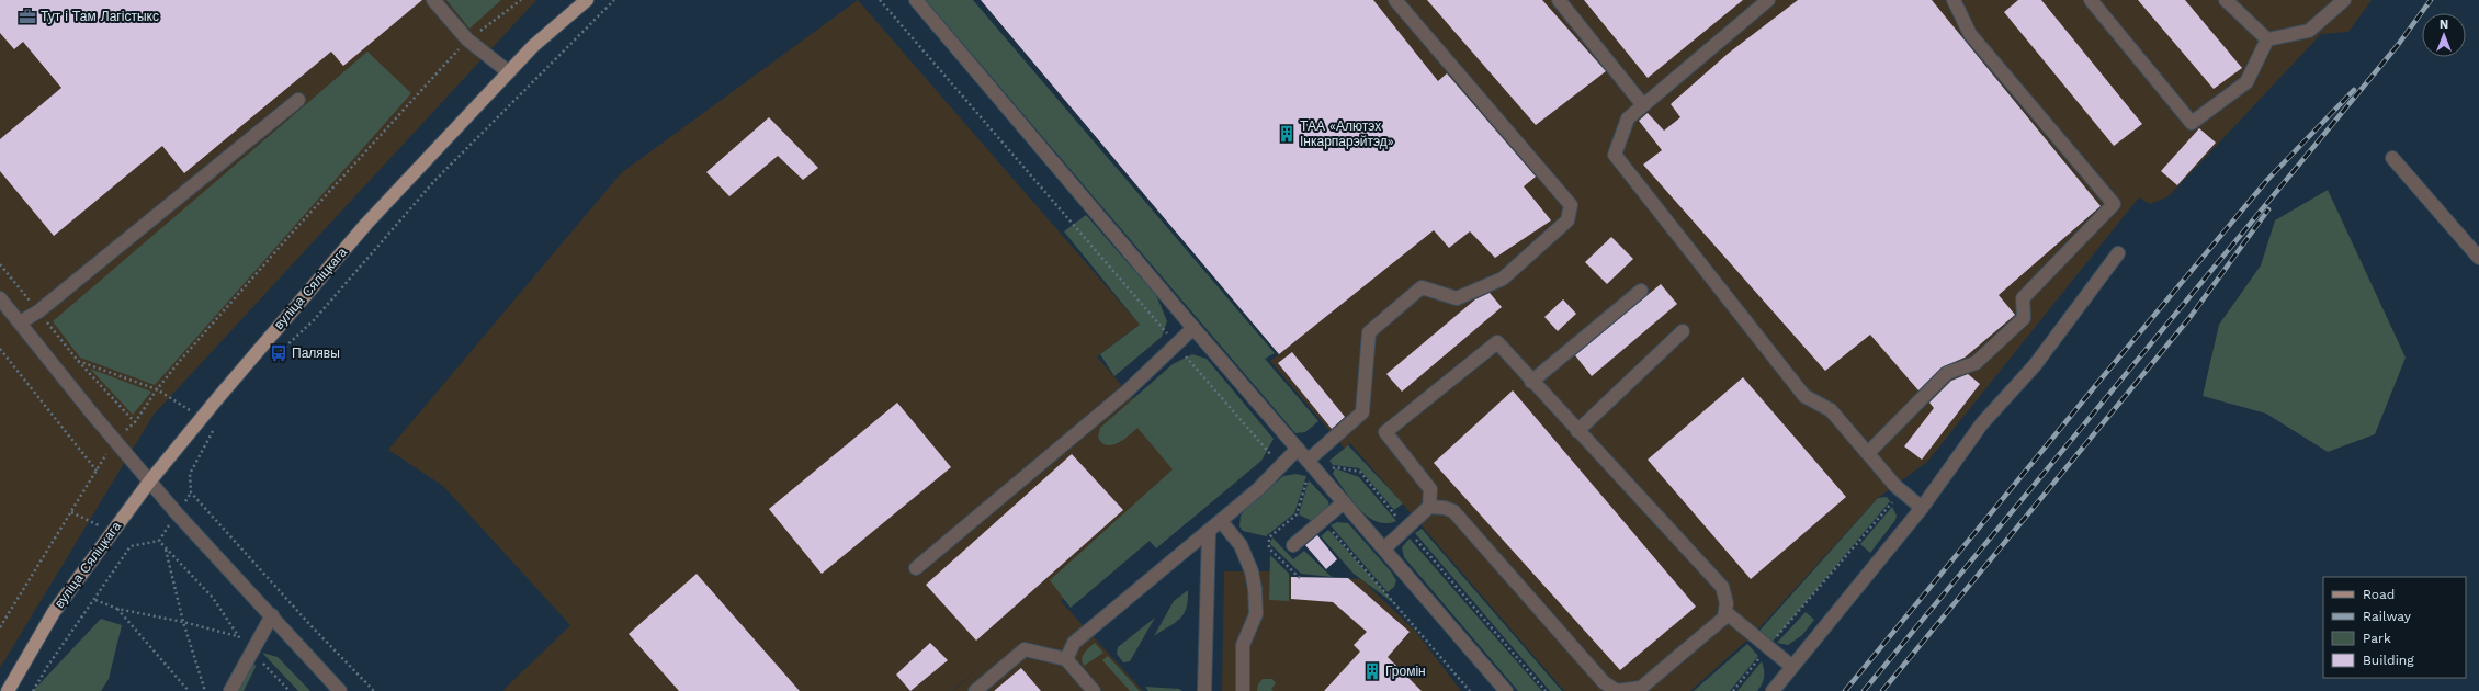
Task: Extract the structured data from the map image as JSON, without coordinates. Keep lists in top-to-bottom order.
{
  "streets": {
    "main road": ["вуліца Сяліцкага"]
  },
  "places": {
    "office": ["Тут і Там Лагістыкс"],
    "building": ["ТАА «Алютэх Інкарпарэйтэд»", "Громін"],
    "bus stop": ["Палявы"]
  },
  "legend": [
    "Road",
    "Railway",
    "Park",
    "Building"
  ],
  "north": "top"
}
